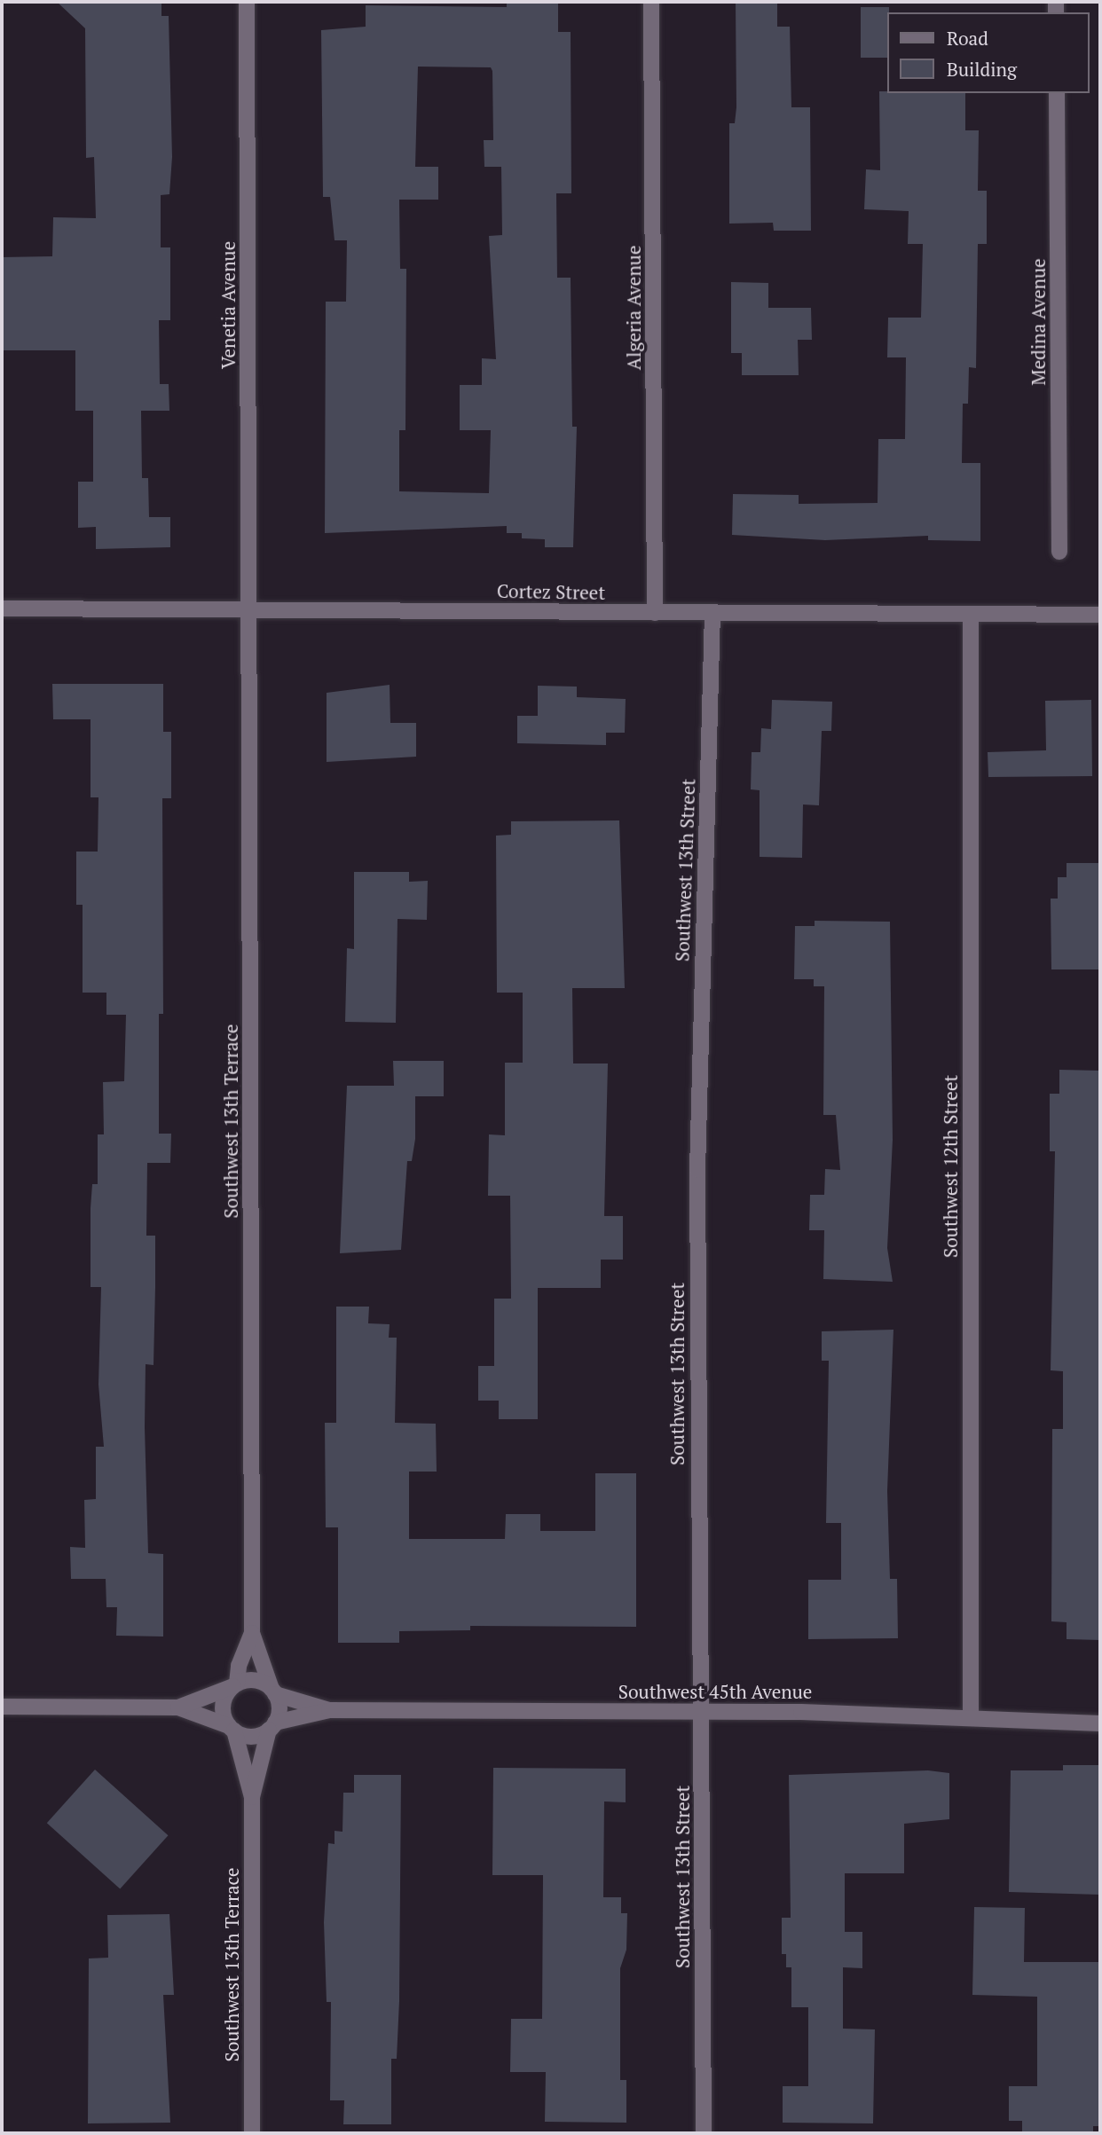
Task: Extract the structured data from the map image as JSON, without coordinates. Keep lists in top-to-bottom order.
{
  "streets": {
    "street": [
      "Venetia Avenue",
      "Algeria Avenue",
      "Medina Avenue",
      "Cortez Street",
      "Southwest 13th Street",
      "Southwest 13th Terrace",
      "Southwest 12th Street",
      "Southwest 45th Avenue"
    ]
  },
  "crossings": [
    ["Venetia Avenue", "Cortez Street"],
    ["Venetia Avenue", "Southwest 13th Terrace"],
    ["Algeria Avenue", "Cortez Street"],
    ["Cortez Street", "Southwest 13th Street"],
    ["Cortez Street", "Southwest 13th Terrace"],
    ["Cortez Street", "Southwest 12th Street"],
    ["Southwest 13th Street", "Southwest 45th Avenue"],
    ["Southwest 13th Terrace", "Southwest 45th Avenue"],
    ["Southwest 12th Street", "Southwest 45th Avenue"]
  ],
  "legend": ["Road", "Building"]
}
